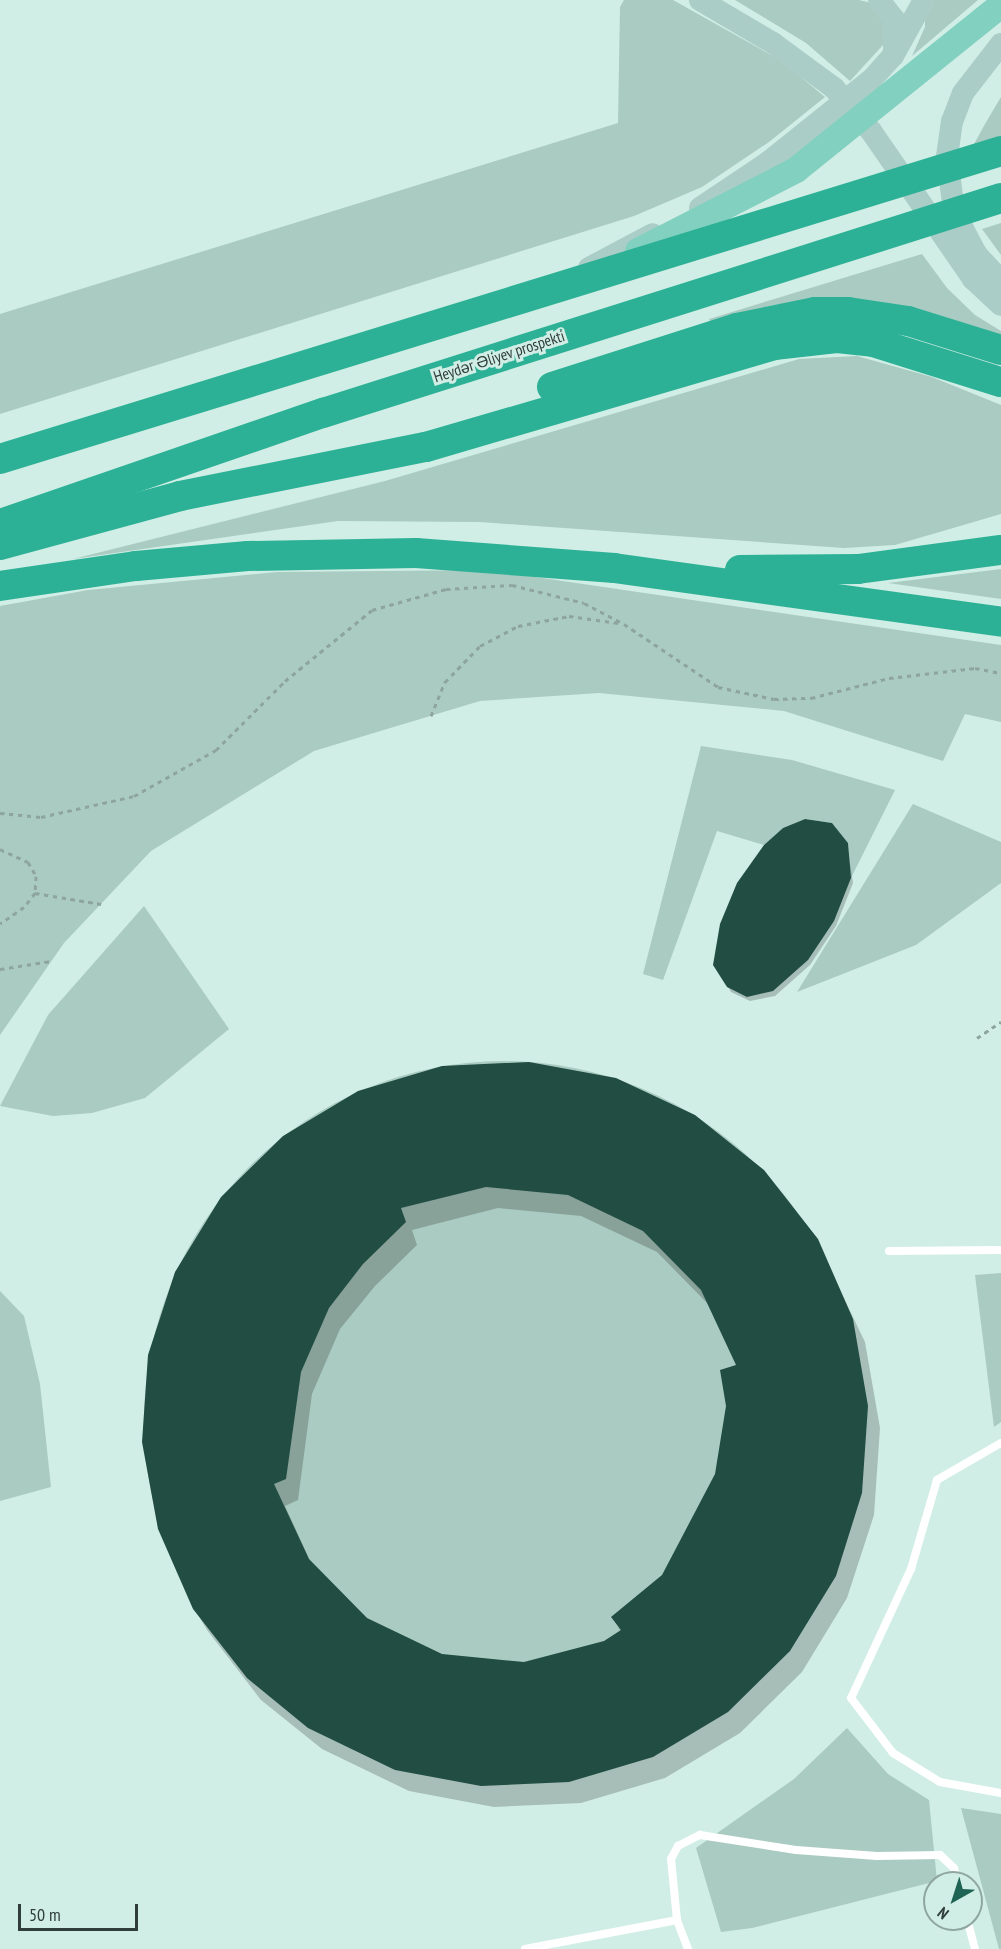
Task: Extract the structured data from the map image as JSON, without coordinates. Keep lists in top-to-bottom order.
{
  "streets": {
    "highway": ["Heydər Əliyev prospekti"]
  },
  "scale_bar": "50 m",
  "north": "bottom left"
}
